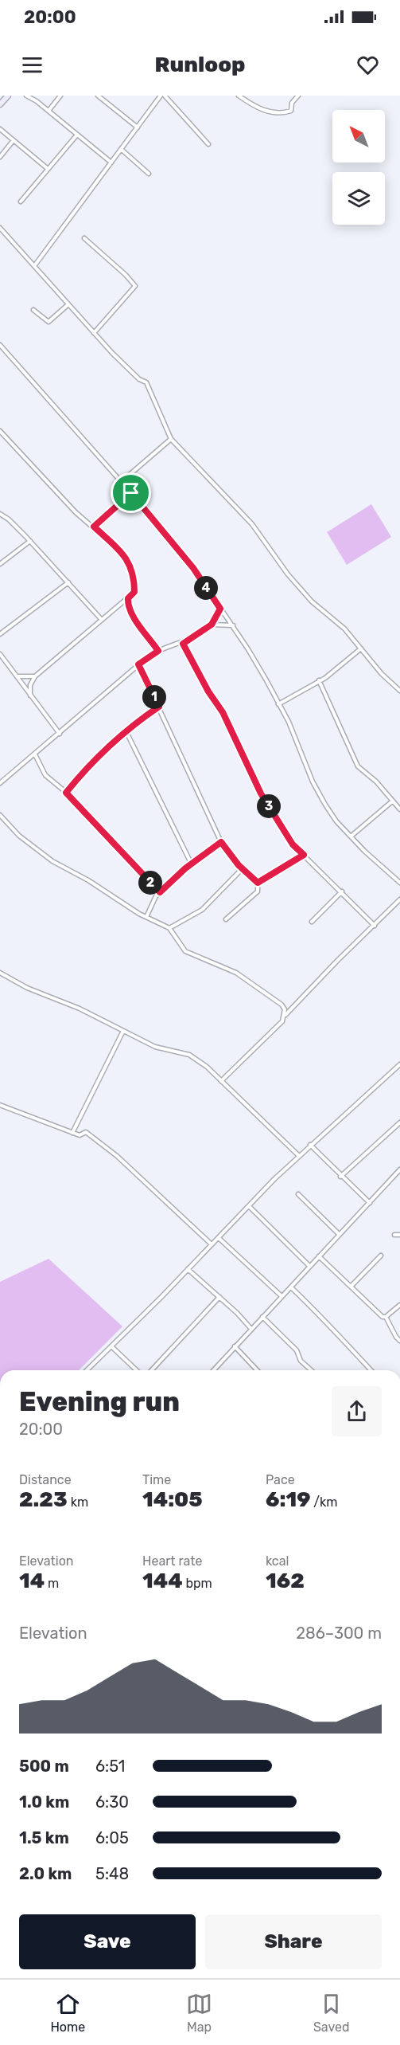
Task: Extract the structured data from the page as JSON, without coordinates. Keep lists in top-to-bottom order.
{
  "north": "top left",
  "page": {
    "status": "20:00",
    "header": "Runloop",
    "pins": [
      "4",
      "1",
      "3",
      "2"
    ],
    "heading": ["Evening run", "20:00"],
    "stats": [
      ["Distance", "2.23 km"],
      ["Time", "14:05"],
      ["Pace", "6:19 /km"],
      ["Elevation", "14 m"],
      ["Heart rate", "144 bpm"],
      ["kcal", "162"]
    ],
    "chart": ["Elevation", "286–300 m"],
    "list": [
      {
        "name": "500 m",
        "note": "6:51"
      },
      {
        "name": "1.0 km",
        "note": "6:30"
      },
      {
        "name": "1.5 km",
        "note": "6:05"
      },
      {
        "name": "2.0 km",
        "note": "5:48"
      }
    ],
    "buttons": ["Save", "Share"],
    "tabs": ["Home", "Map", "Saved"]
  }
}
